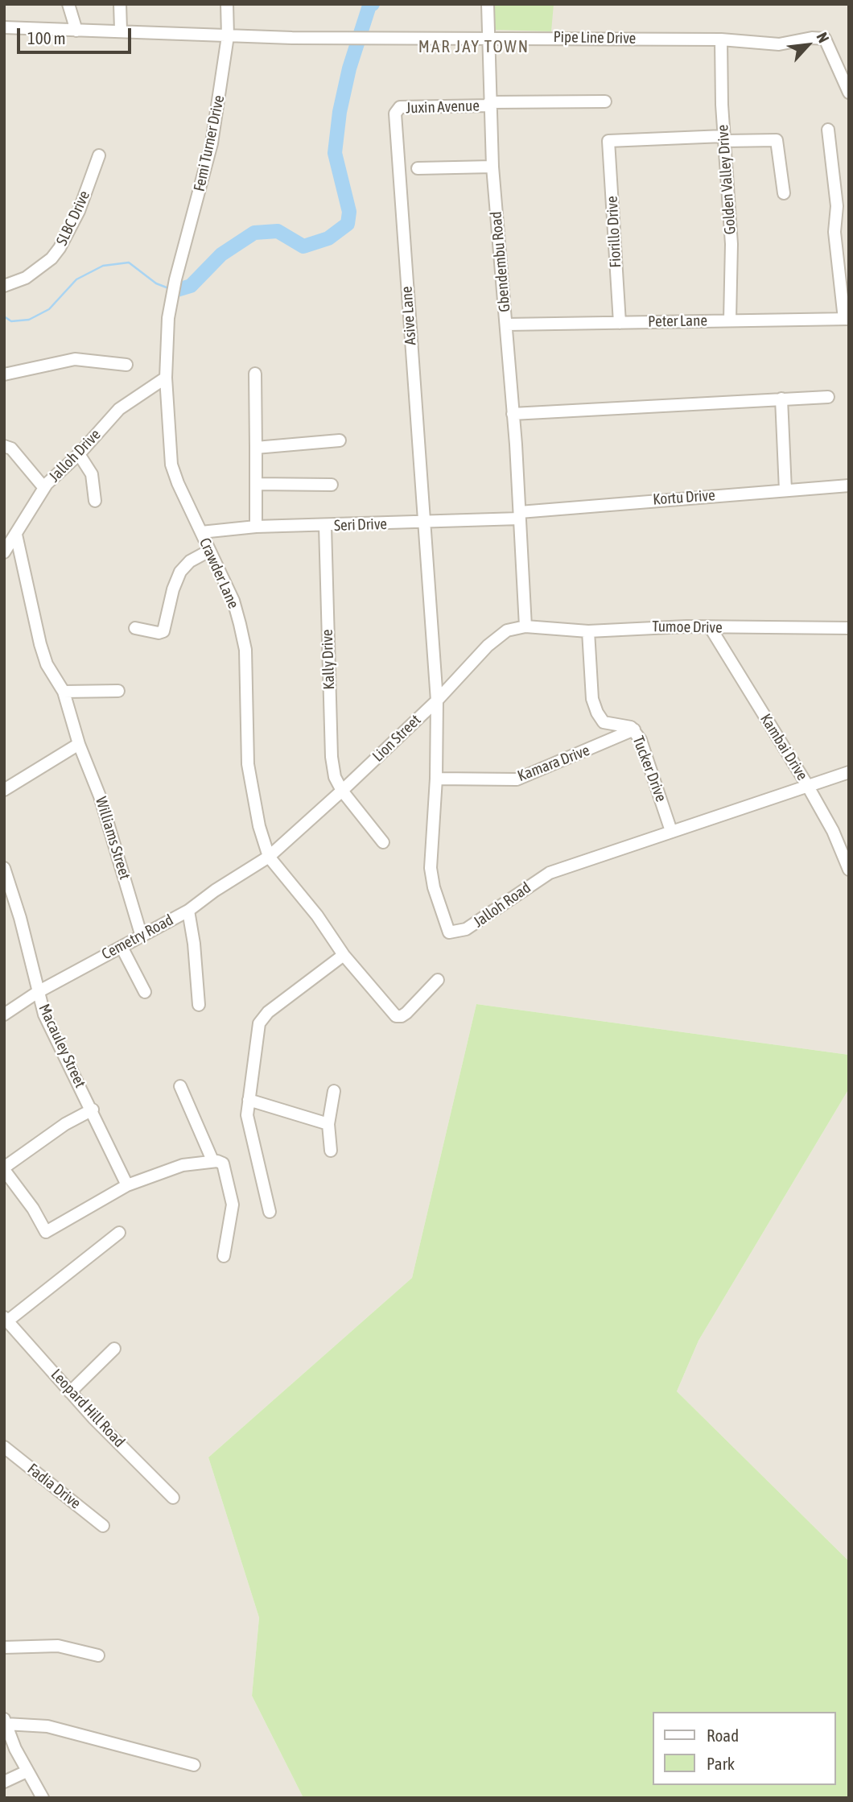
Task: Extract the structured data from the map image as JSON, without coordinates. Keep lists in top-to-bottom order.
{
  "streets": {
    "street": [
      "Pipe Line Drive",
      "Juxin Avenue",
      "Femi Turner Drive",
      "Golden Valley Drive",
      "SLBC Drive",
      "Fiorillo Drive",
      "Gbendembu Road",
      "Asive Lane",
      "Peter Lane",
      "Jalloh Drive",
      "Kortu Drive",
      "Seri Drive",
      "Crawder Lane",
      "Tumoe Drive",
      "Kally Drive",
      "Lion Street",
      "Kambai Drive",
      "Kamara Drive",
      "Tucker Drive",
      "Williams Street",
      "Jalloh Road",
      "Cemetry Road",
      "Macauley Street",
      "Leopard Hill Road",
      "Fadia Drive"
    ]
  },
  "crossings": [
    ["Pipe Line Drive", "Femi Turner Drive"],
    ["Pipe Line Drive", "Golden Valley Drive"],
    ["Pipe Line Drive", "Gbendembu Road"],
    ["Juxin Avenue", "Gbendembu Road"],
    ["Juxin Avenue", "Asive Lane"],
    ["Femi Turner Drive", "Crawder Lane"],
    ["Golden Valley Drive", "Fiorillo Drive"],
    ["Golden Valley Drive", "Peter Lane"],
    ["Fiorillo Drive", "Peter Lane"],
    ["Gbendembu Road", "Peter Lane"],
    ["Gbendembu Road", "Kortu Drive"],
    ["Gbendembu Road", "Seri Drive"],
    ["Gbendembu Road", "Tumoe Drive"],
    ["Gbendembu Road", "Lion Street"],
    ["Asive Lane", "Seri Drive"],
    ["Asive Lane", "Jalloh Road"],
    ["Jalloh Drive", "Crawder Lane"],
    ["Jalloh Drive", "Williams Street"],
    ["Kortu Drive", "Seri Drive"],
    ["Seri Drive", "Crawder Lane"],
    ["Seri Drive", "Kally Drive"],
    ["Seri Drive", "Jalloh Road"],
    ["Crawder Lane", "Lion Street"],
    ["Crawder Lane", "Cemetry Road"],
    ["Tumoe Drive", "Lion Street"],
    ["Tumoe Drive", "Kambai Drive"],
    ["Tumoe Drive", "Tucker Drive"],
    ["Kally Drive", "Lion Street"],
    ["Lion Street", "Jalloh Road"],
    ["Lion Street", "Cemetry Road"],
    ["Kambai Drive", "Jalloh Road"],
    ["Kamara Drive", "Tucker Drive"],
    ["Kamara Drive", "Jalloh Road"],
    ["Tucker Drive", "Jalloh Road"],
    ["Williams Street", "Cemetry Road"],
    ["Cemetry Road", "Macauley Street"]
  ],
  "districts": ["MAR JAY TOWN"],
  "legend": ["Road", "Park"],
  "scale_bar": "100 m",
  "north": "top right"
}
